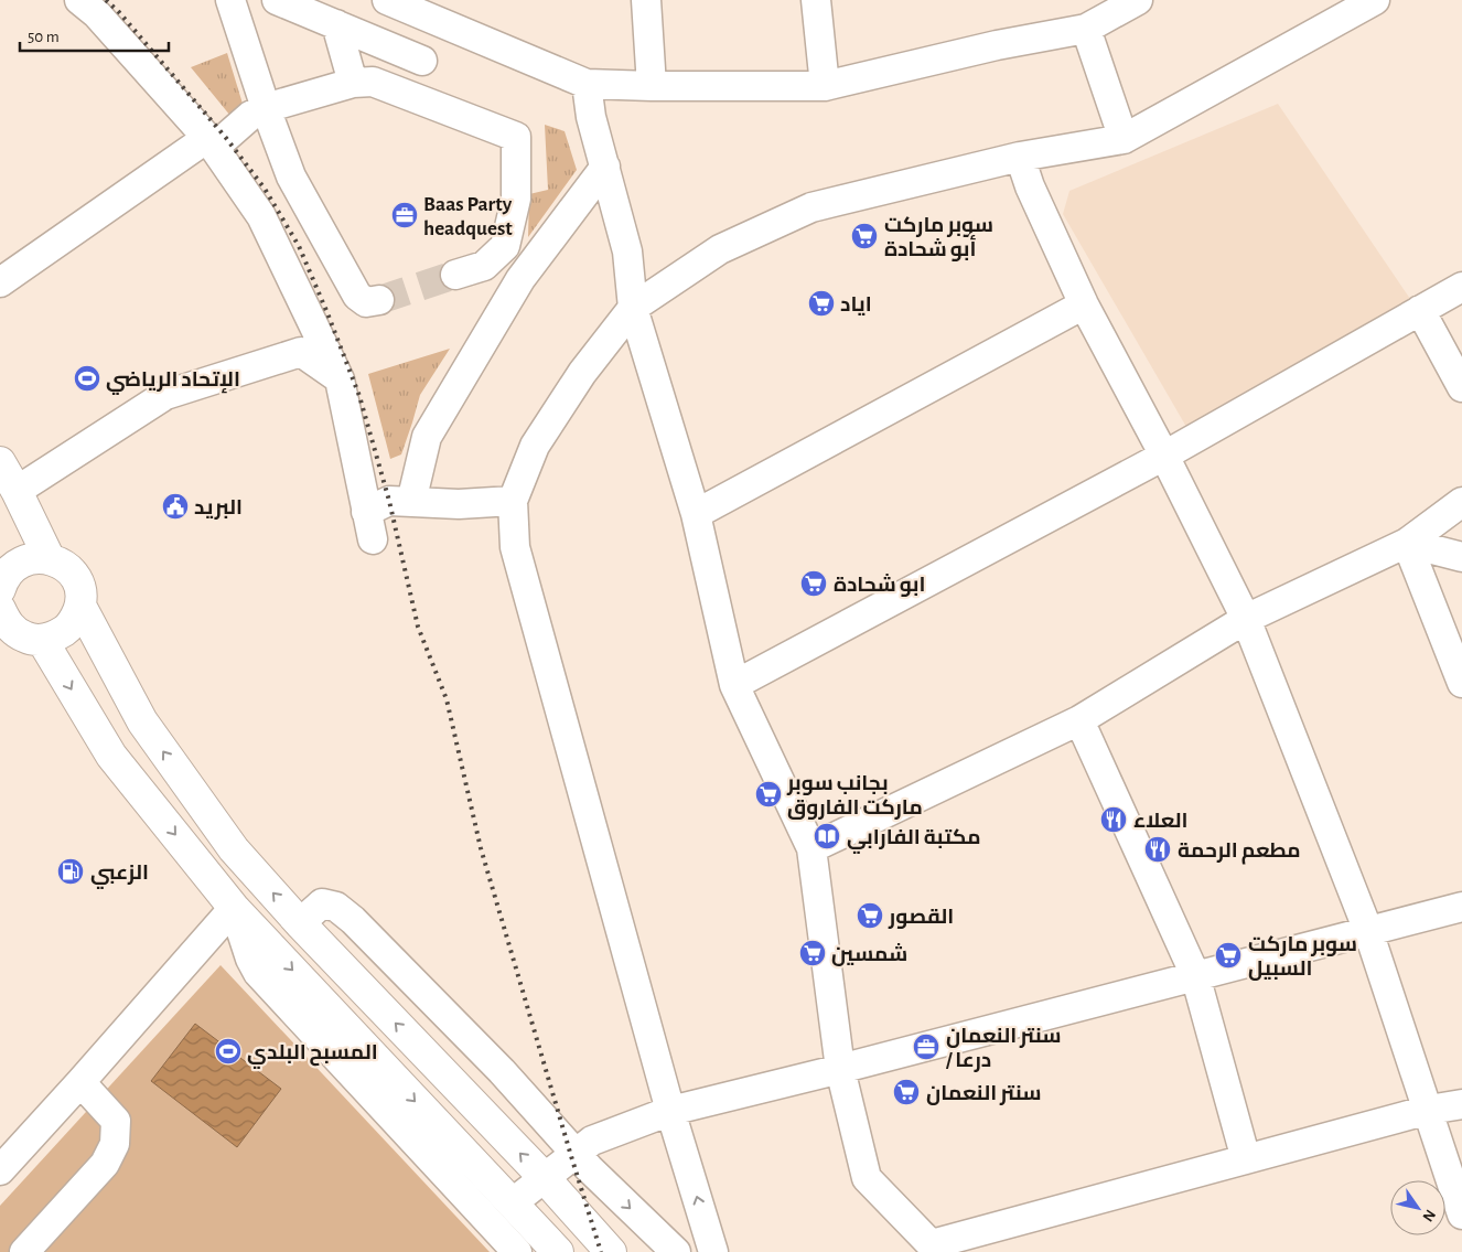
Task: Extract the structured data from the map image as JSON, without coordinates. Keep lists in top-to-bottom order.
{
  "places": {
    "office": ["Baas Party headquest", "سنتر النعمان / درعا"],
    "supermarket": [
      "سوبر ماركت أبو شحادة",
      "اياد",
      "ابو شحادة",
      "بجانب سوبر ماركت الفاروق",
      "القصور",
      "شمسين",
      "سوبر ماركت السبيل",
      "سنتر النعمان"
    ],
    "sports": ["الإتحاد الرياضي", "المسبح البلدي"],
    "public building": ["البريد"],
    "restaurant": ["العلاء", "مطعم الرحمة"],
    "library": ["مكتبة الفارابي"],
    "fuel station": ["الزعبي"]
  },
  "scale_bar": "50 m",
  "north": "bottom right"
}
